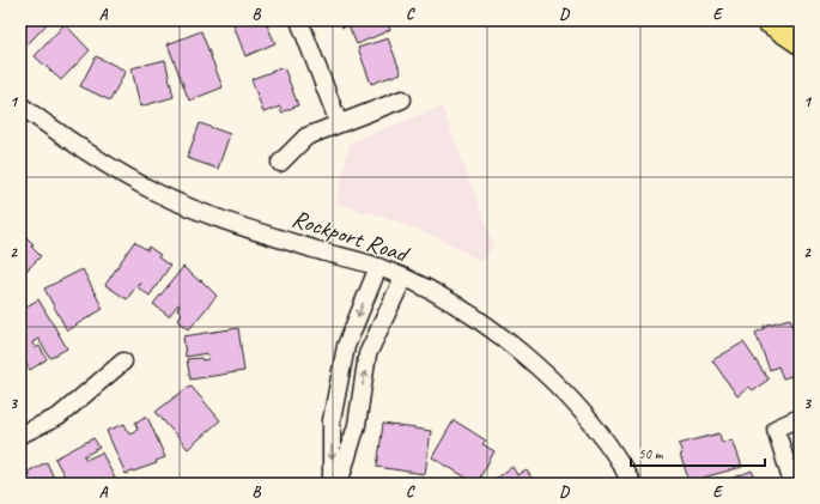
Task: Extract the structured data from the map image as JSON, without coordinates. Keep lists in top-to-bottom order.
{
  "streets": {
    "street": ["Rockport Road"]
  },
  "scale_bar": "50 m",
  "grid": {
    "columns": [
      "A",
      "B",
      "C",
      "D",
      "E"
    ],
    "rows": ["1", "2", "3"]
  }
}
